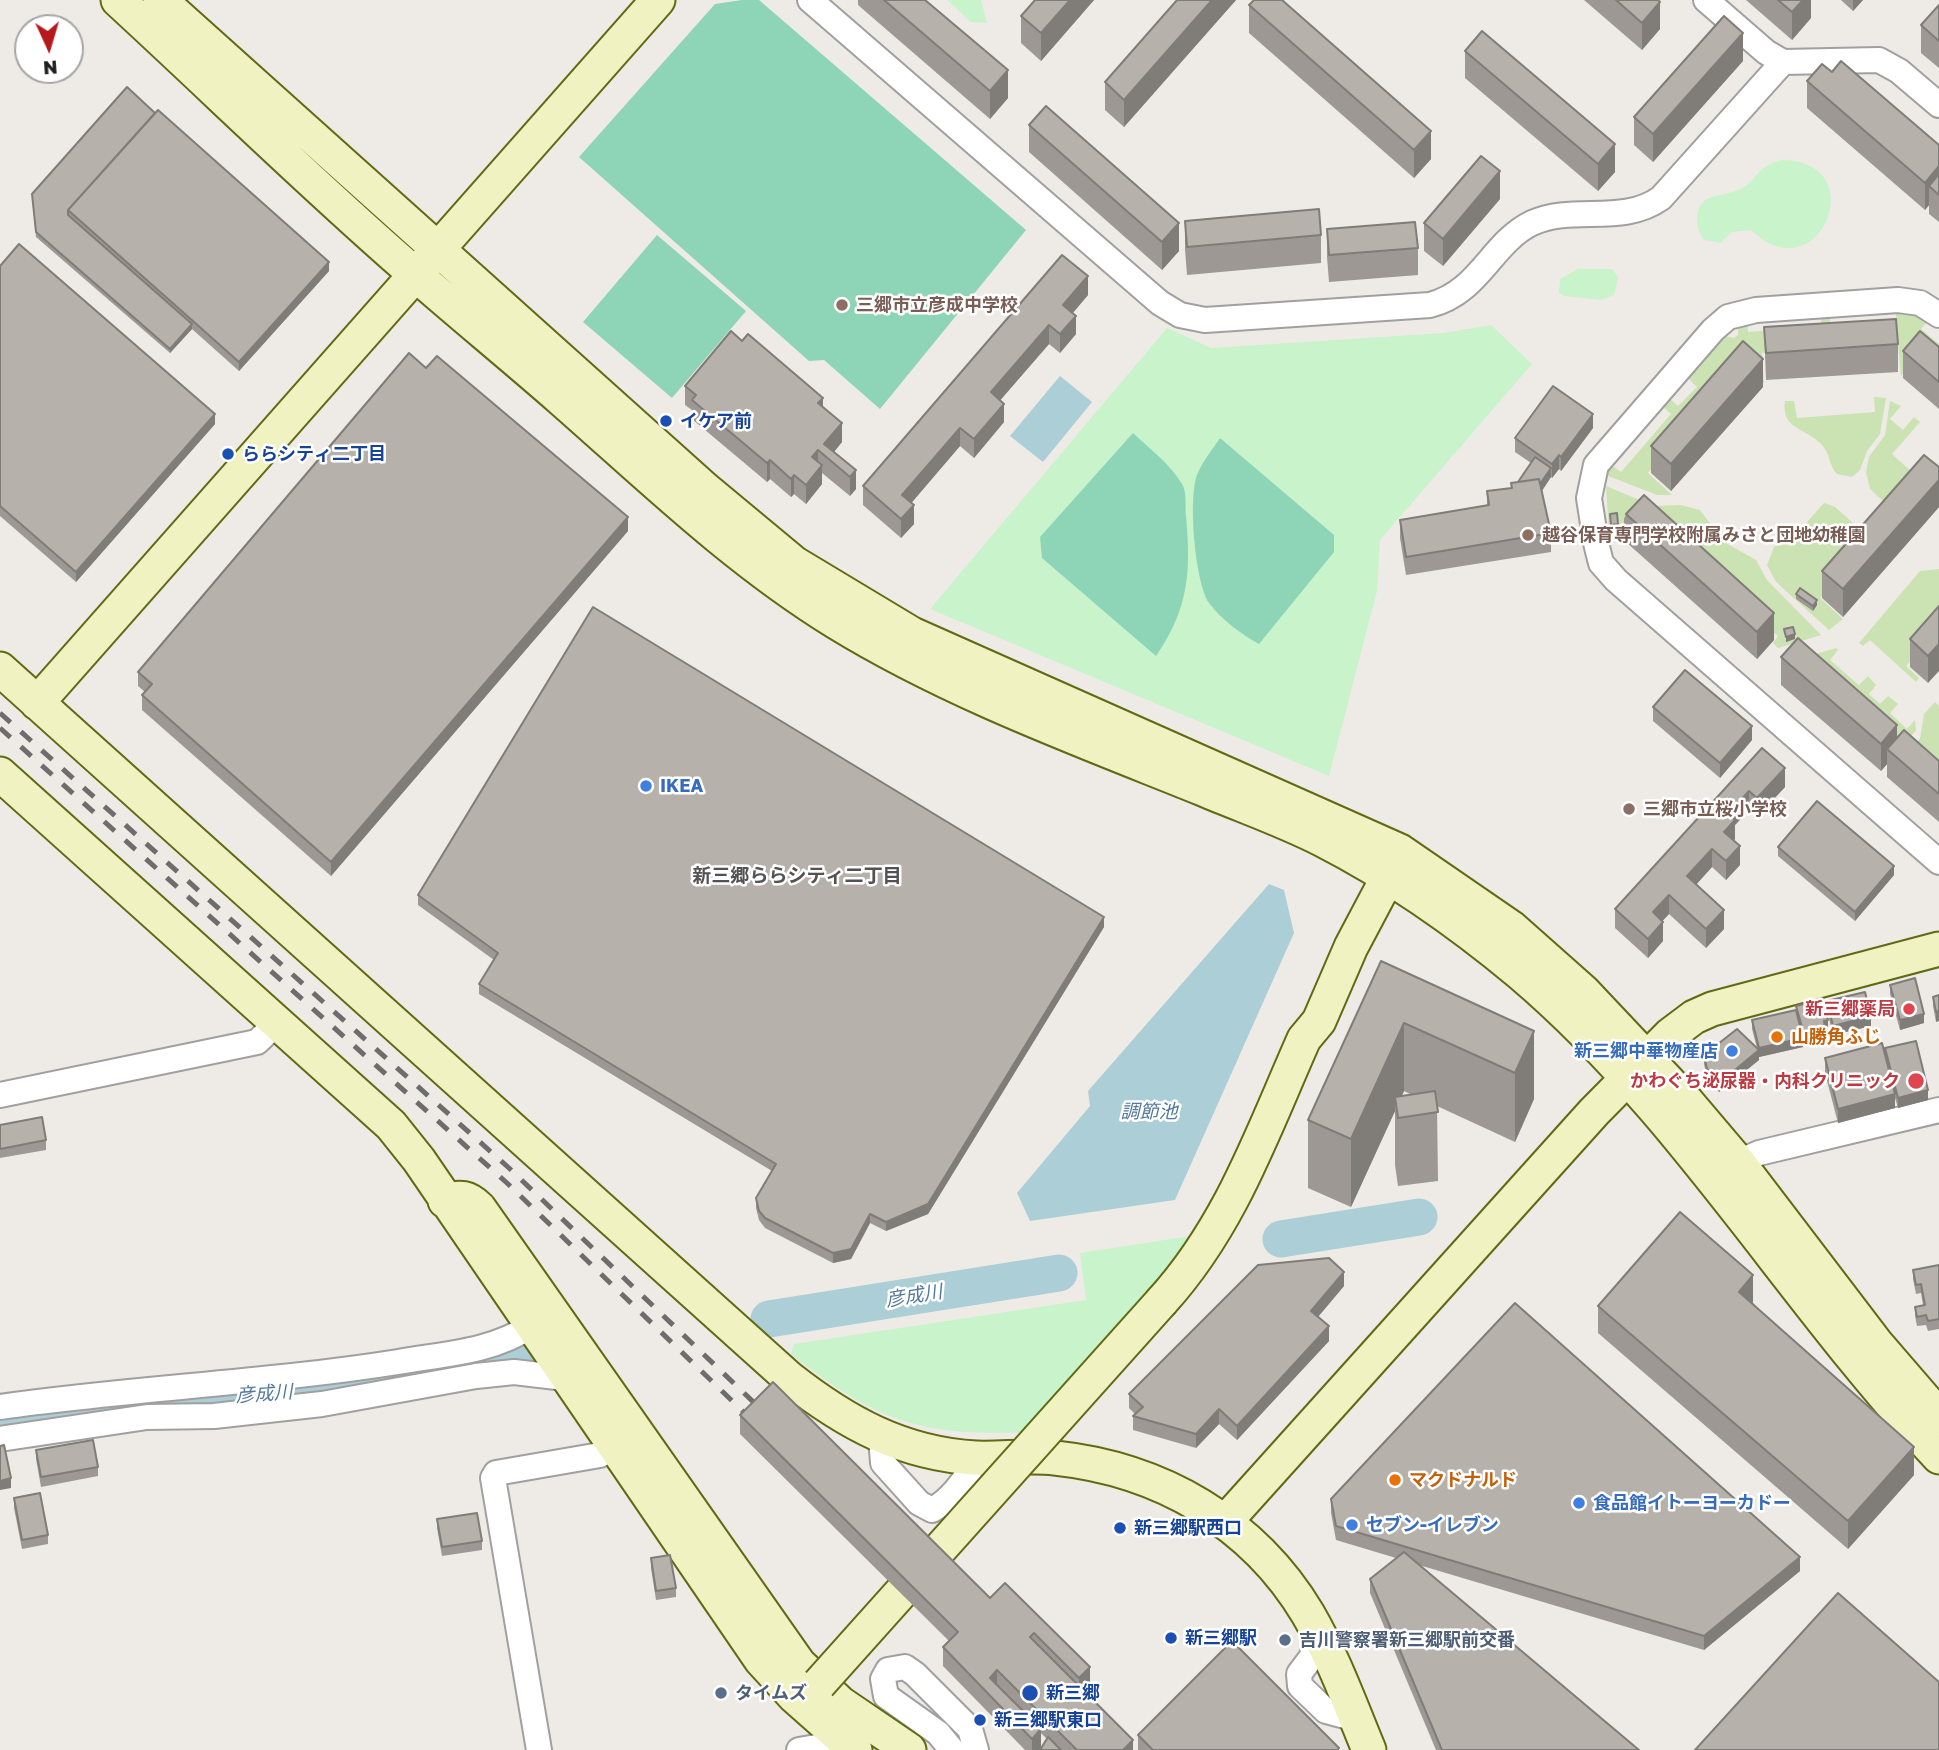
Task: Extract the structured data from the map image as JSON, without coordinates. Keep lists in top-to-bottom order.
{
  "districts": ["新三郷ららシティ二丁目"],
  "water": ["調節池", "彦成川"],
  "places": [
    "三郷市立彦成中学校",
    "イケア前",
    "ららシティ二丁目",
    "越谷保育専門学校附属みさと団地幼稚園",
    "IKEA",
    "三郷市立桜小学校",
    "新三郷薬局",
    "山勝角ふじ",
    "新三郷中華物産店",
    "かわぐち泌尿器・内科クリニック",
    "マクドナルド",
    "食品館イトーヨーカドー",
    "セブン-イレブン",
    "新三郷駅西口",
    "新三郷駅",
    "吉川警察署新三郷駅前交番",
    "タイムズ",
    "新三郷",
    "新三郷駅東口"
  ],
  "north": "bottom"
}
